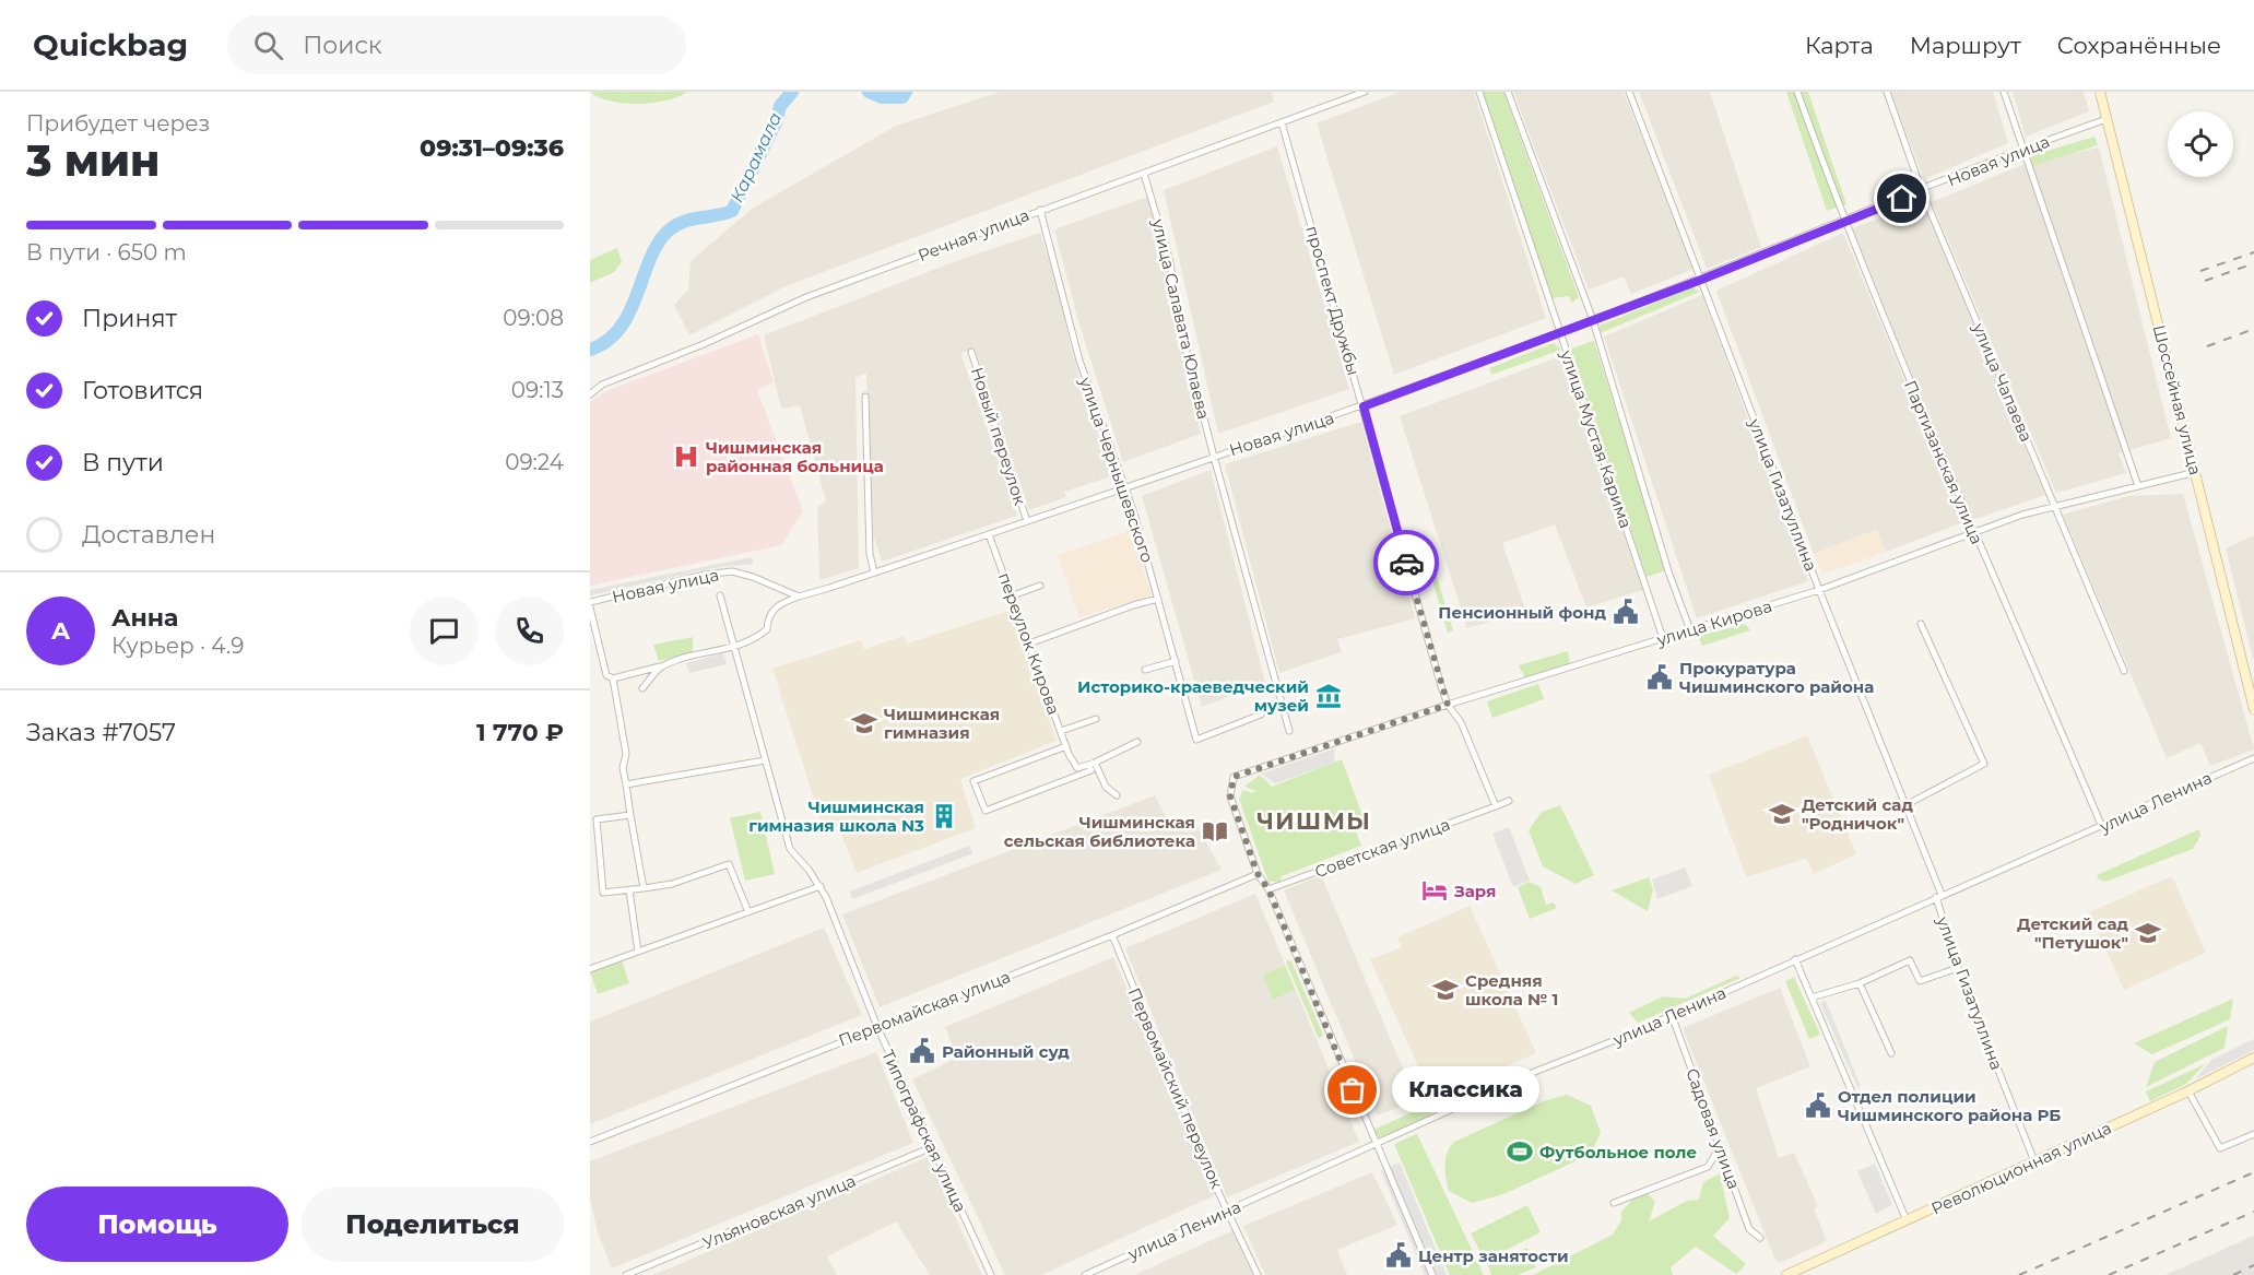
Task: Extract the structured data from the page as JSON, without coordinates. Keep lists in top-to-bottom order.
{
  "streets": {
    "main road": ["Шоссейная улица", "Революционная улица"],
    "street": [
      "Новая улица",
      "Речная улица",
      "проспект Дружбы",
      "улица Салавата Юлаева",
      "улица Чапаева",
      "Новый переулок",
      "улица Мустая Карима",
      "Партизанская улица",
      "улица Чернышевского",
      "улица Гизатуллина",
      "улица Кирова",
      "переулок Кирова",
      "улица Ленина",
      "Советская улица",
      "Первомайская улица",
      "Первомайский переулок",
      "Садовая улица",
      "Типографская улица",
      "Ульяновская улица"
    ]
  },
  "crossings": [
    ["Новая улица", "проспект Дружбы"],
    ["Новая улица", "улица Салавата Юлаева"],
    ["Новая улица", "улица Чапаева"],
    ["Новая улица", "Шоссейная улица"],
    ["Новая улица", "Новый переулок"],
    ["Новая улица", "улица Мустая Карима"],
    ["Новая улица", "Партизанская улица"],
    ["Новая улица", "улица Чернышевского"],
    ["Новая улица", "улица Гизатуллина"],
    ["Новая улица", "переулок Кирова"],
    ["Речная улица", "проспект Дружбы"],
    ["Речная улица", "улица Салавата Юлаева"],
    ["Речная улица", "улица Чернышевского"],
    ["проспект Дружбы", "улица Кирова"],
    ["проспект Дружбы", "Советская улица"],
    ["улица Чапаева", "улица Кирова"],
    ["Шоссейная улица", "улица Кирова"],
    ["улица Мустая Карима", "улица Кирова"],
    ["Партизанская улица", "улица Кирова"],
    ["Партизанская улица", "улица Ленина"],
    ["улица Гизатуллина", "улица Кирова"],
    ["улица Гизатуллина", "улица Ленина"],
    ["улица Гизатуллина", "Революционная улица"],
    ["улица Кирова", "Первомайская улица"],
    ["улица Ленина", "Первомайский переулок"],
    ["улица Ленина", "Садовая улица"],
    ["Первомайская улица", "Первомайский переулок"],
    ["Первомайская улица", "Типографская улица"],
    ["Типографская улица", "Ульяновская улица"]
  ],
  "districts": ["ЧИШМЫ"],
  "water": ["Карамала"],
  "places": {
    "hospital": ["Чишминская районная больница"],
    "public building": [
      "Пенсионный фонд",
      "Прокуратура Чишминского района",
      "Районный суд",
      "Отдел полиции Чишминского района РБ",
      "Центр занятости"
    ],
    "museum": ["Историко-краеведческий музей"],
    "school or university": [
      "Чишминская гимназия",
      "Детский сад \"Родничок\"",
      "Детский сад \"Петушок\"",
      "Средняя школа № 1"
    ],
    "building": ["Чишминская гимназия школа N3"],
    "library": ["Чишминская сельская библиотека"],
    "hotel": ["Заря"],
    "other": ["Классика"],
    "sports": ["Футбольное поле"]
  },
  "page": {
    "header": "Quickbag",
    "search": "Поиск",
    "nav": ["Карта", "Маршрут", "Сохранённые"],
    "heading": ["3 мин", "Прибудет через", "09:31–09:36"],
    "panel": [
      "Анна",
      "Курьер · 4.9",
      "Заказ #7057",
      "1 770 ₽"
    ],
    "bar": "В пути · 650 m",
    "list": [
      ["Принят", "09:08"],
      ["Готовится", "09:13"],
      ["В пути", "09:24"],
      "Доставлен"
    ],
    "round": "А",
    "bubble": "Классика",
    "buttons": ["Помощь", "Поделиться"]
  }
}
